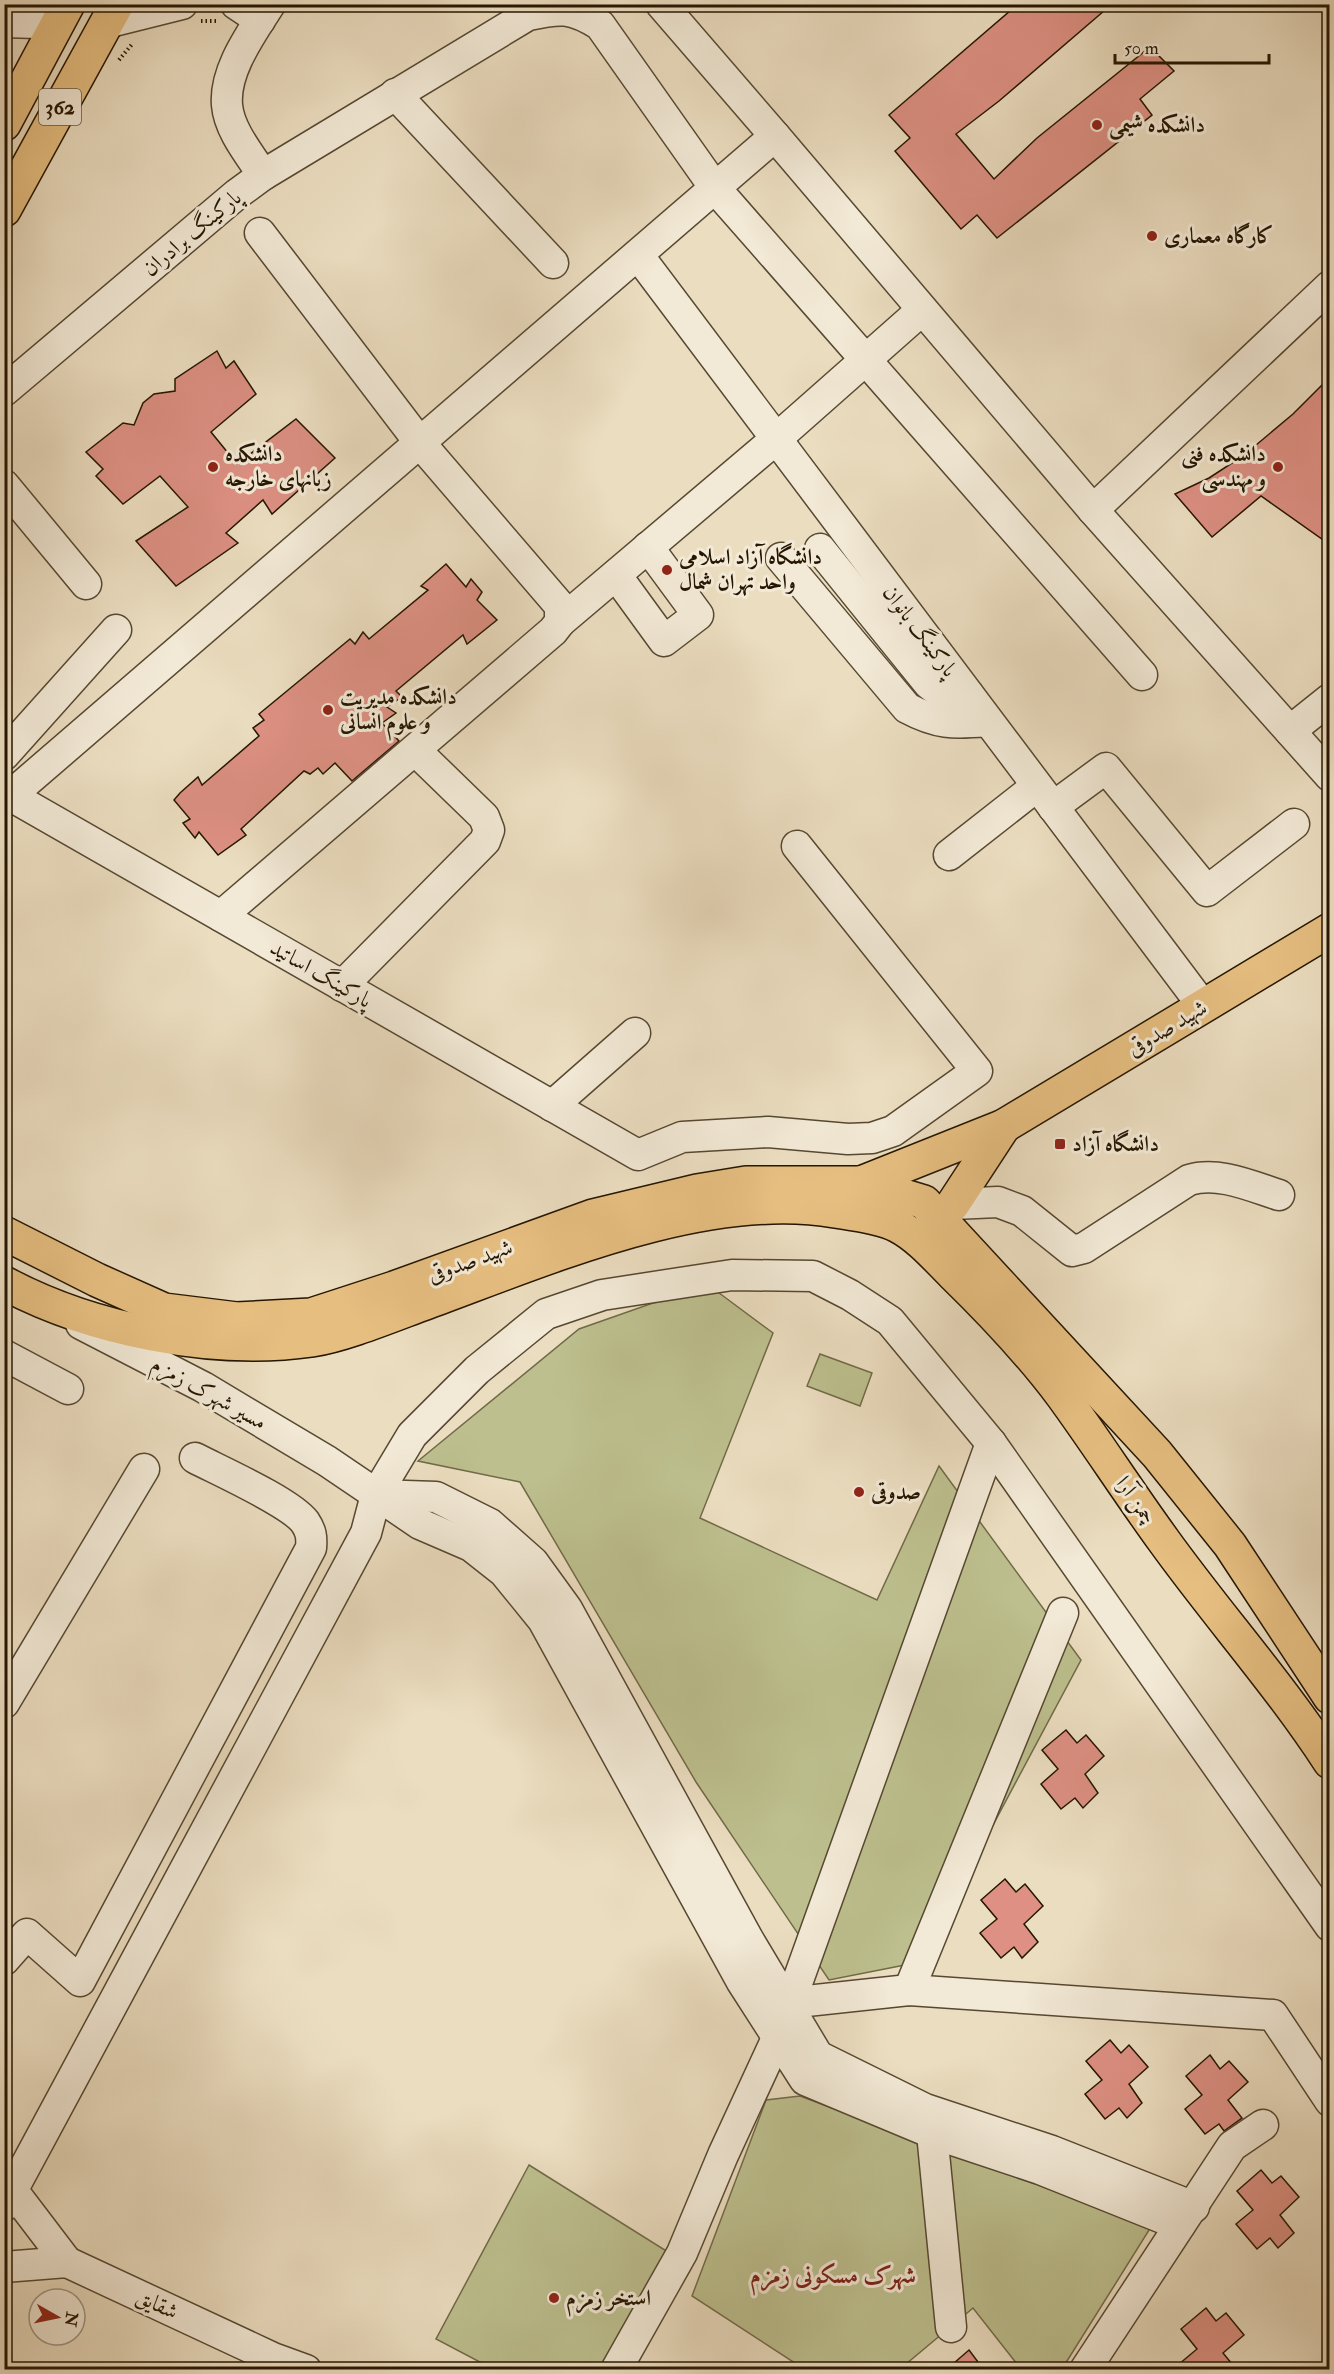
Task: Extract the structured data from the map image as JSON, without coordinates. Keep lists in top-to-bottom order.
{
  "streets": {
    "main road": ["362", "شهید صدوقی", "چمن آرا"],
    "street": [
      "پارکینگ برادران",
      "پارکینگ بانوان",
      "پارکینگ اساتید",
      "مسیر شهرک زمزم",
      "شقایق"
    ]
  },
  "crossings": [
    ["پارکینگ بانوان", "شهید صدوقی"],
    ["شهید صدوقی", "مسیر شهرک زمزم"],
    ["شهید صدوقی", "چمن آرا"]
  ],
  "districts": ["شهرک مسکونی زمزم"],
  "places": {
    "other": [
      "دانشکده شیمی",
      "کارگاه معماری",
      "دانشکده زبانهای خارجه",
      "دانشکده فنی و مهندسی",
      "دانشگاه آزاد اسلامی واحد تهران شمال",
      "دانشکده مدیریت و علوم انسانی",
      "صدوقی",
      "استخر زمزم"
    ],
    "transit": ["دانشگاه آزاد"]
  },
  "scale_bar": "50 m",
  "north": "right"
}
